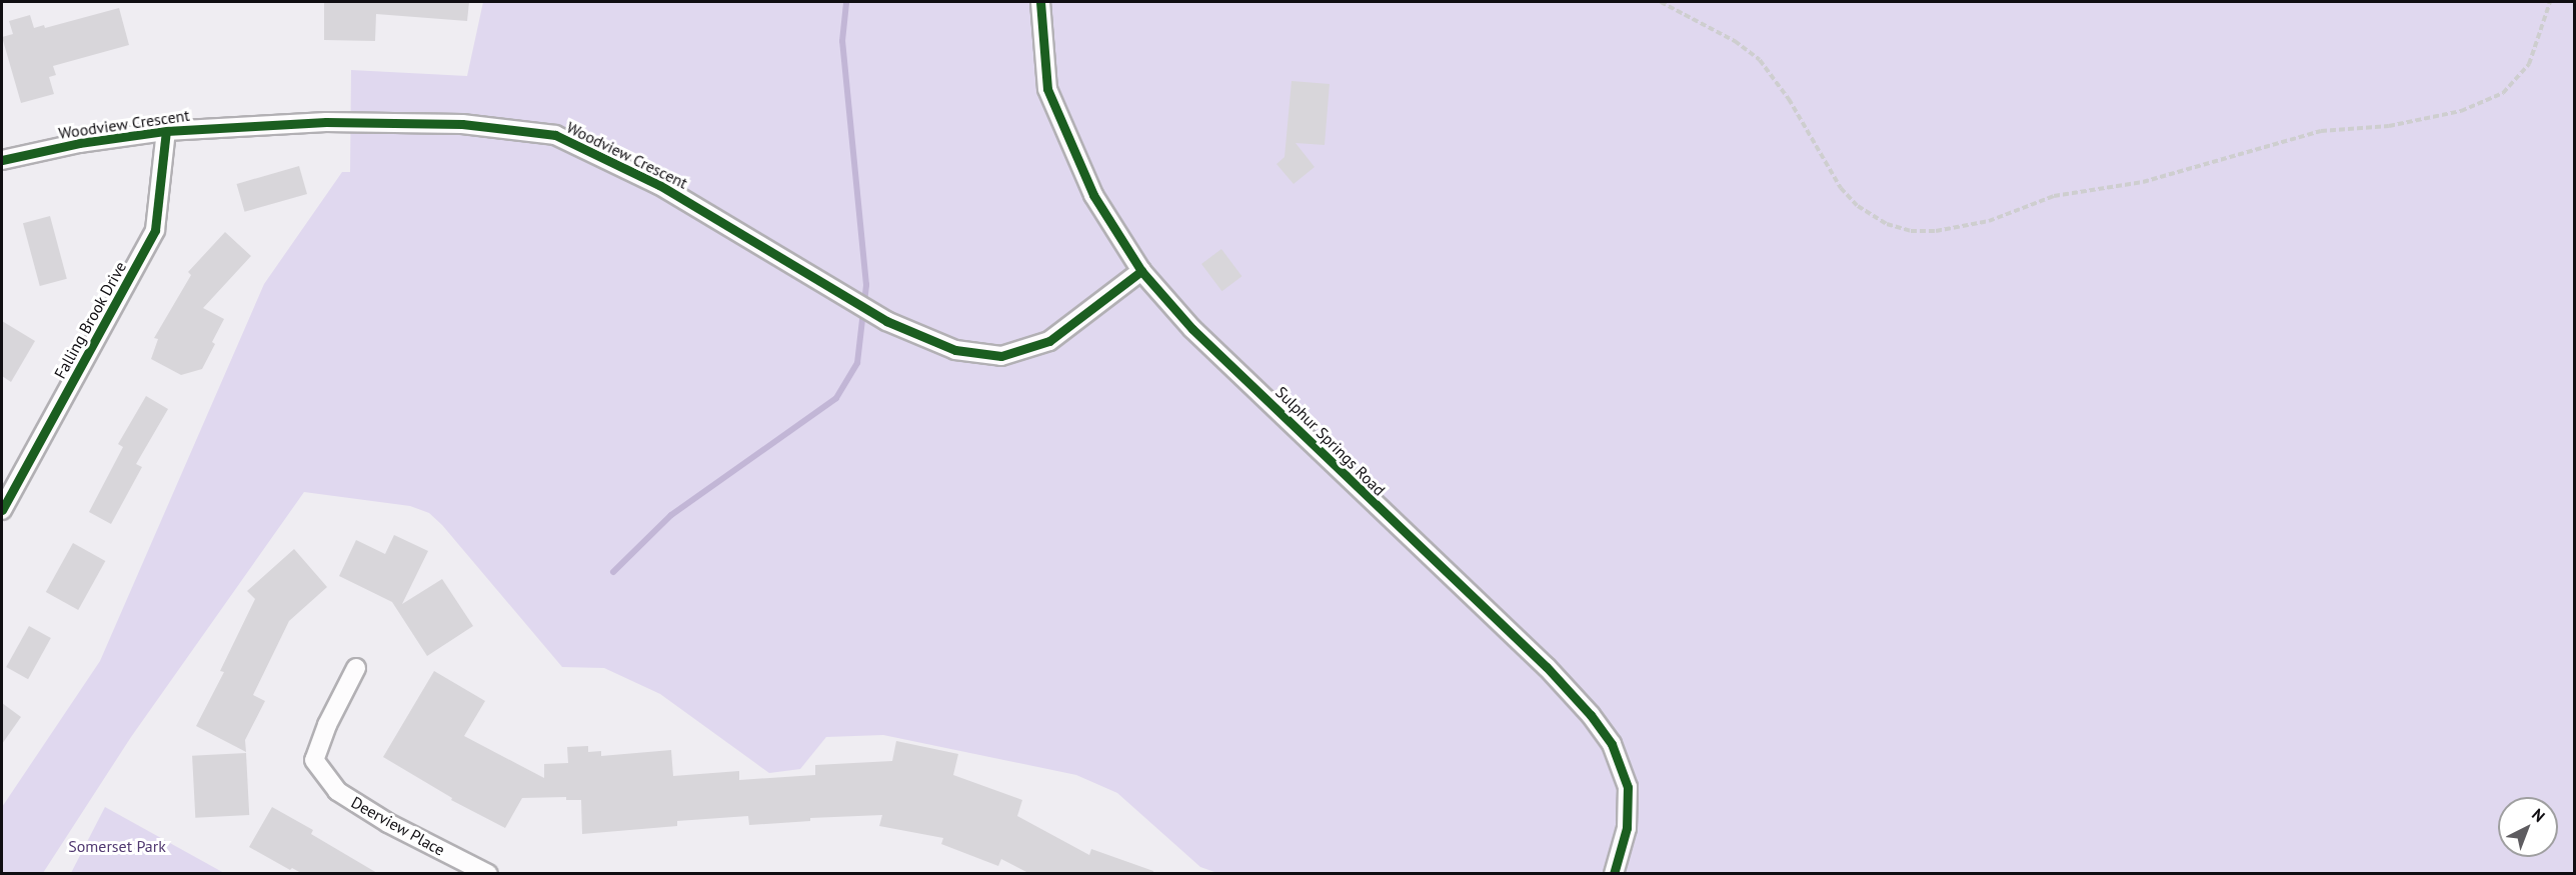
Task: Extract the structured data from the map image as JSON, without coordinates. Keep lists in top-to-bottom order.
{
  "streets": {
    "street": [
      "Woodview Crescent",
      "Falling Brook Drive",
      "Sulphur Springs Road",
      "Deerview Place"
    ]
  },
  "crossings": [
    ["Woodview Crescent", "Falling Brook Drive"],
    ["Woodview Crescent", "Sulphur Springs Road"]
  ],
  "parks": ["Somerset Park"],
  "north": "top right"
}
